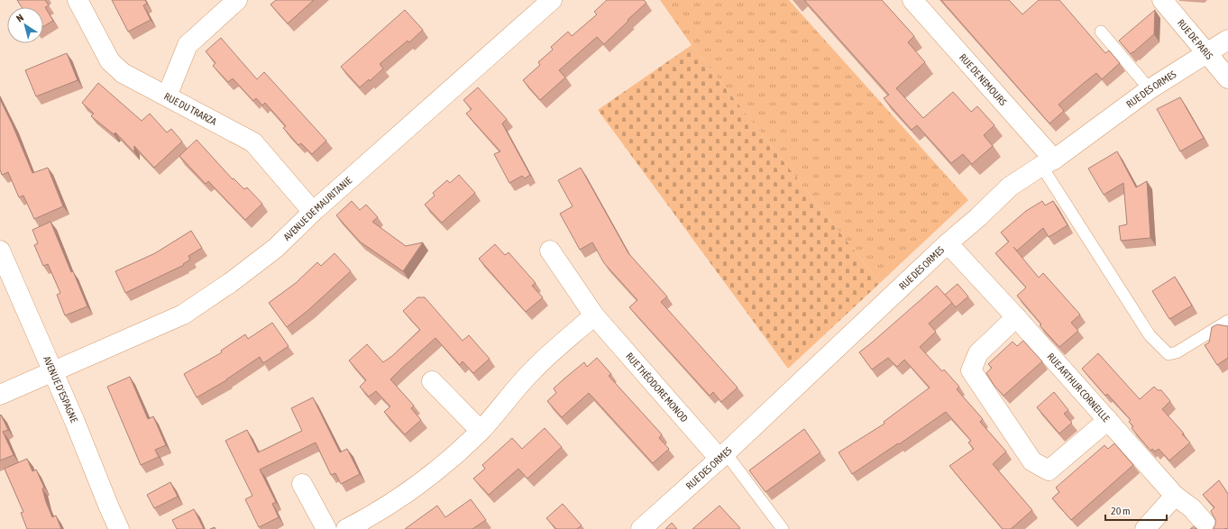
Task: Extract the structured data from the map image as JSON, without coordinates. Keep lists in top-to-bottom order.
{
  "streets": {
    "street": [
      "RUE DE PARIS",
      "RUE DE NEMOURS",
      "RUE DES ORMES",
      "RUE DU TRARZA",
      "AVENUE DE MAURITANIE",
      "RUE THÉODORE MONOD",
      "RUE ARTHUR CORNEILLE",
      "AVENUE D'ESPAGNE"
    ]
  },
  "crossings": [
    ["RUE DE PARIS", "RUE DES ORMES"],
    ["RUE DE NEMOURS", "RUE DES ORMES"],
    ["RUE DES ORMES", "RUE THÉODORE MONOD"],
    ["RUE DES ORMES", "RUE ARTHUR CORNEILLE"],
    ["RUE DU TRARZA", "AVENUE DE MAURITANIE"],
    ["AVENUE DE MAURITANIE", "AVENUE D'ESPAGNE"]
  ],
  "scale_bar": "20 m",
  "north": "top left"
}
